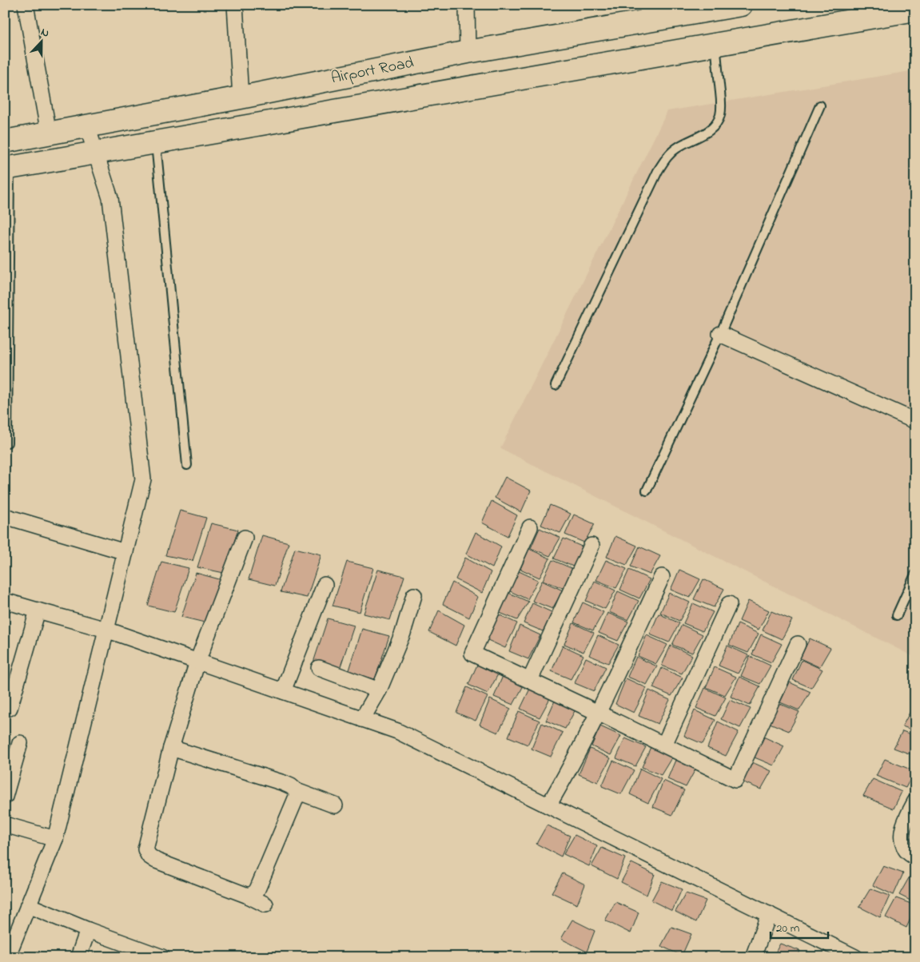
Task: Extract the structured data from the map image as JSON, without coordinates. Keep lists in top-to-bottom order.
{
  "streets": {
    "main road": ["Airport Road"]
  },
  "scale_bar": "20 m",
  "north": "top"
}
